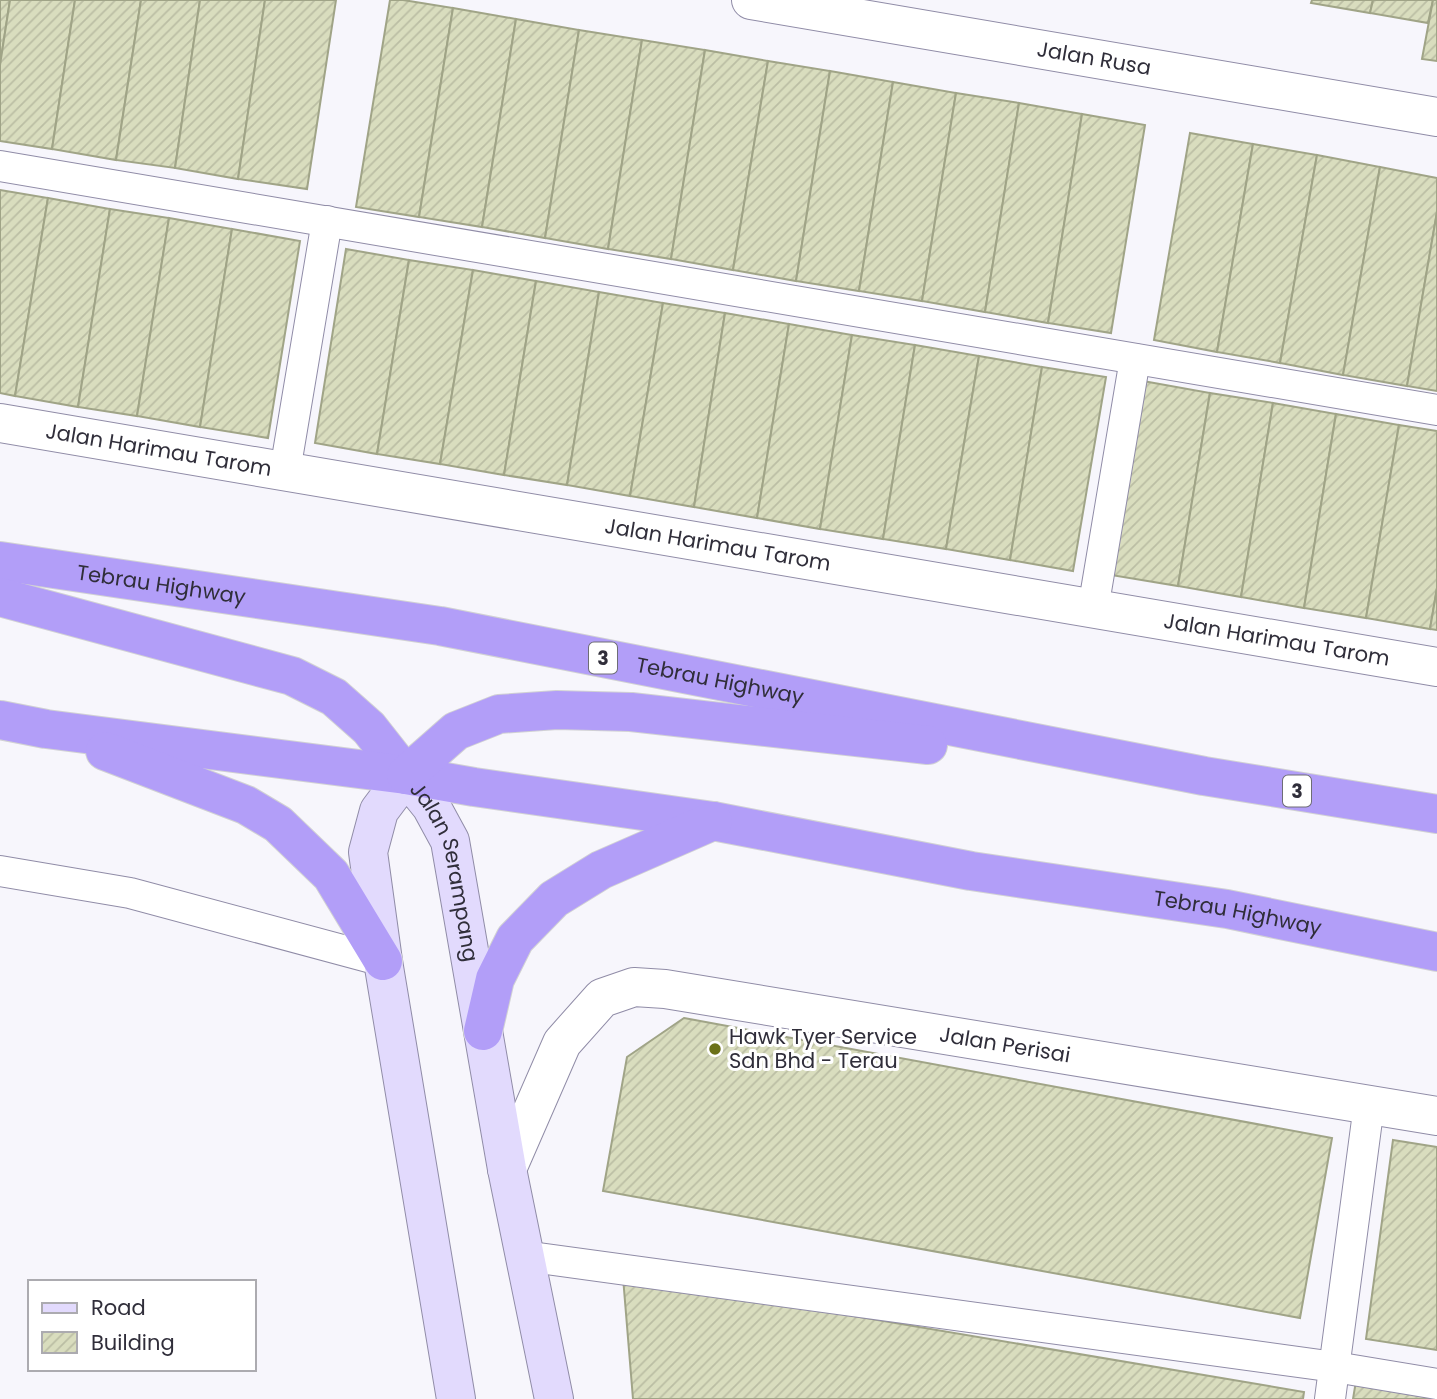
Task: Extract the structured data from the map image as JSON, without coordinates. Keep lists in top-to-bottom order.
{
  "streets": {
    "highway": ["Tebrau Highway", "3"],
    "main road": ["Jalan Serampang"],
    "street": ["Jalan Rusa", "Jalan Harimau Tarom", "Jalan Perisai"]
  },
  "crossings": [
    ["Tebrau Highway", "Jalan Serampang"],
    ["Jalan Serampang", "Jalan Perisai"]
  ],
  "places": ["Hawk Tyer Service Sdn Bhd - Terau"],
  "legend": ["Road", "Building"]
}
